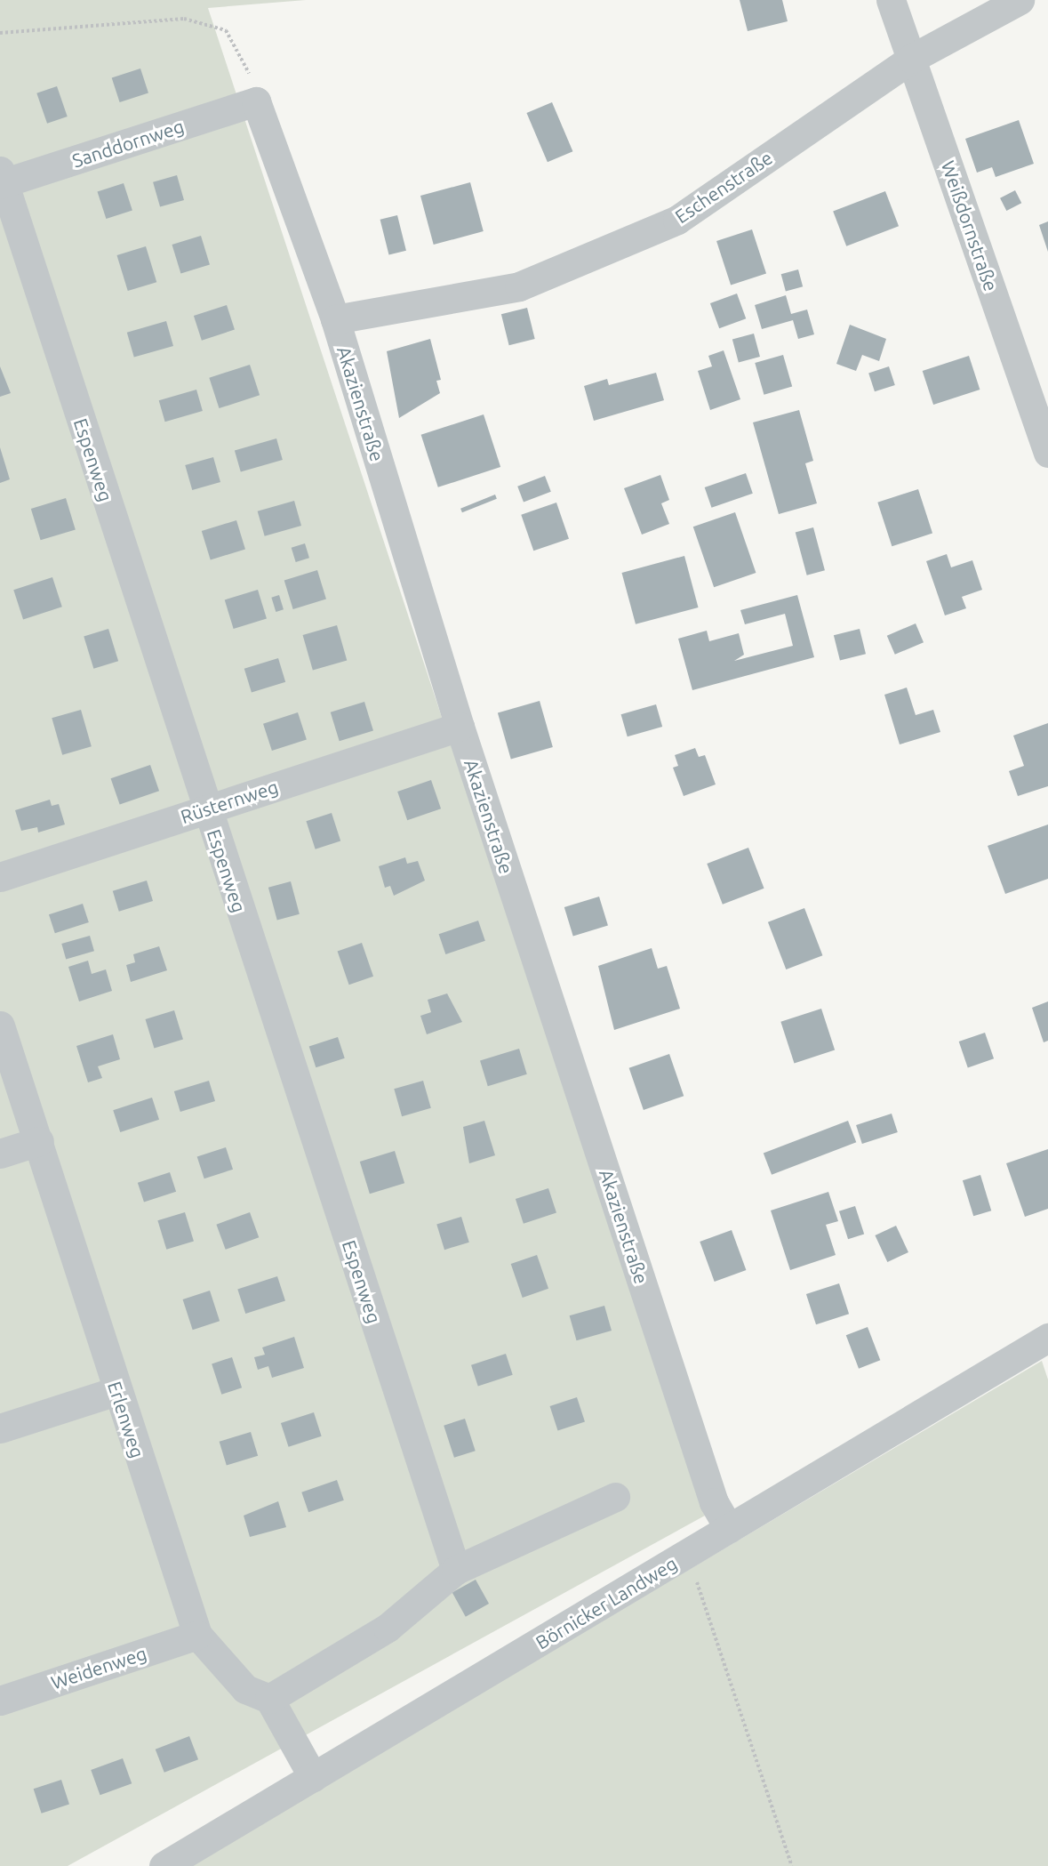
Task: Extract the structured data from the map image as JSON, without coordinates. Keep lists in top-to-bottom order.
{
  "streets": {
    "street": [
      "Sanddornweg",
      "Eschenstraße",
      "Weißdornstraße",
      "Akazienstraße",
      "Espenweg",
      "Rüsternweg",
      "Erlenweg",
      "Börnicker Landweg",
      "Weidenweg"
    ]
  },
  "crossings": [
    ["Sanddornweg", "Akazienstraße"],
    ["Sanddornweg", "Espenweg"],
    ["Eschenstraße", "Weißdornstraße"],
    ["Eschenstraße", "Akazienstraße"],
    ["Akazienstraße", "Rüsternweg"],
    ["Akazienstraße", "Börnicker Landweg"],
    ["Espenweg", "Rüsternweg"],
    ["Erlenweg", "Weidenweg"]
  ]
}
